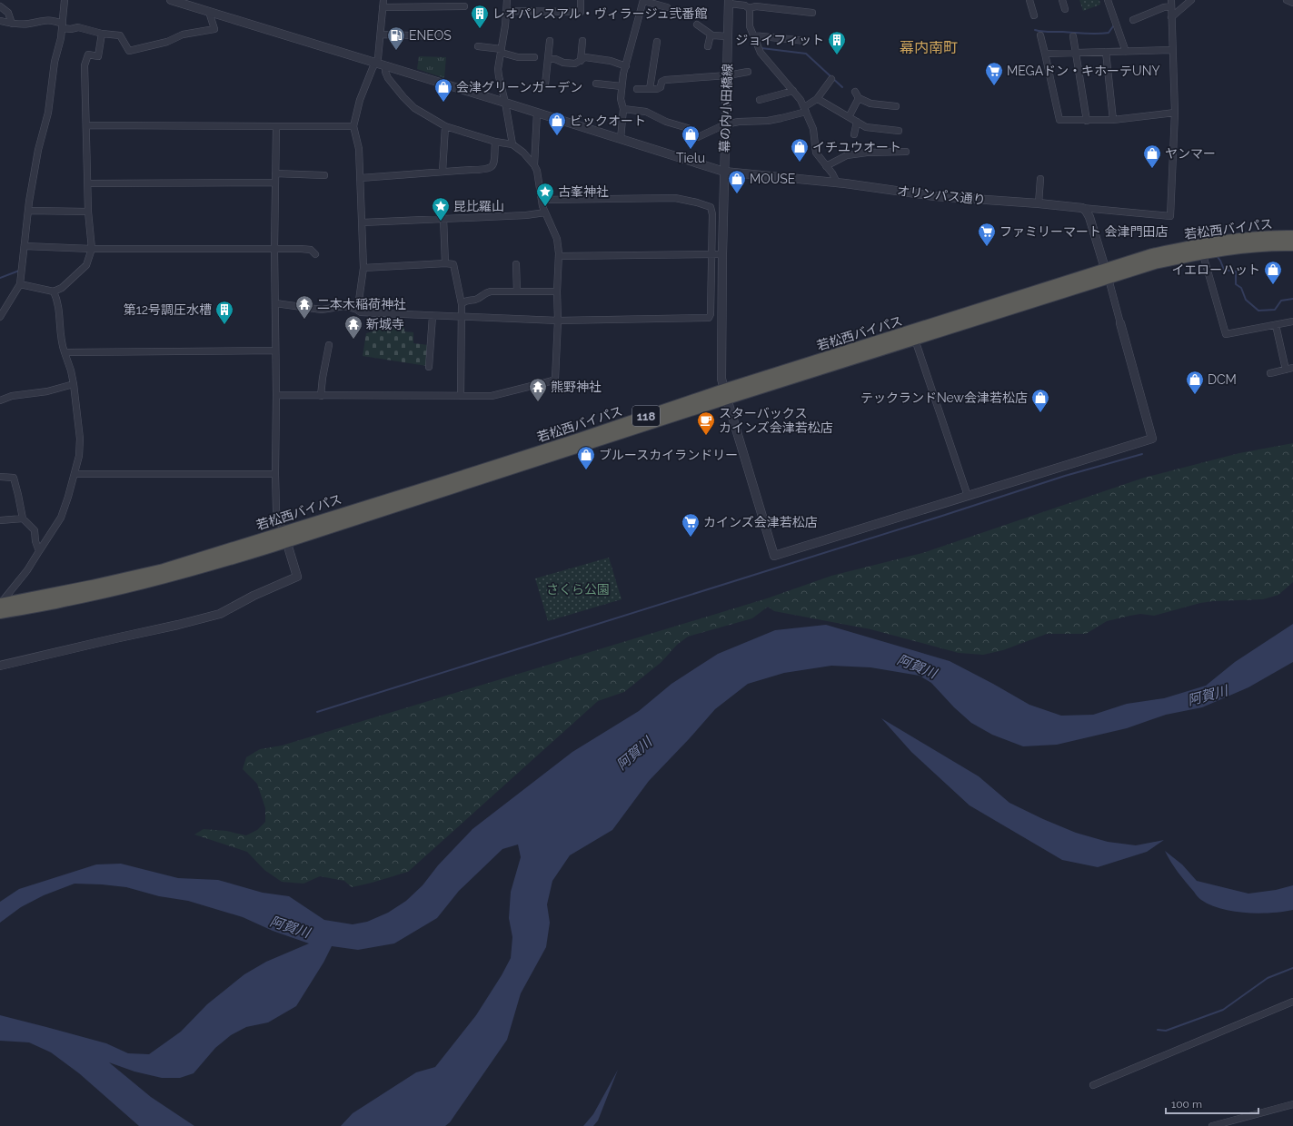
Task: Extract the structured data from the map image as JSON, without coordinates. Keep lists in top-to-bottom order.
{
  "streets": {
    "highway": ["若松西バイパス", "118"],
    "street": ["幕の内小田橋線", "オリンパス通り"]
  },
  "crossings": [
    ["幕の内小田橋線", "オリンパス通り"],
    ["幕の内小田橋線", "若松西バイパス"]
  ],
  "districts": ["幕内南町"],
  "water": ["阿賀川"],
  "parks": ["さくら公園"],
  "places": {
    "building": ["レオパレスアル・ヴィラージュ弐番館", "ジョイフィット", "第12号調圧水槽"],
    "fuel station": ["ENEOS"],
    "supermarket": ["MEGAドン・キホーテUNY", "ファミリーマート 会津門田店", "カインズ会津若松店"],
    "shop": [
      "会津グリーンガーデン",
      "ビックオート",
      "Tielu",
      "イチユウオート",
      "ヤンマー",
      "MOUSE",
      "イエローハット",
      "DCM",
      "テックランドNew会津若松店",
      "ブルースカイランドリー"
    ],
    "place": ["古峯神社", "昆比羅山"],
    "temple": ["二本木稲荷神社", "新城寺", "熊野神社"],
    "cafe": ["スターバックス カインズ会津若松店"]
  },
  "scale_bar": "100 m"
}
